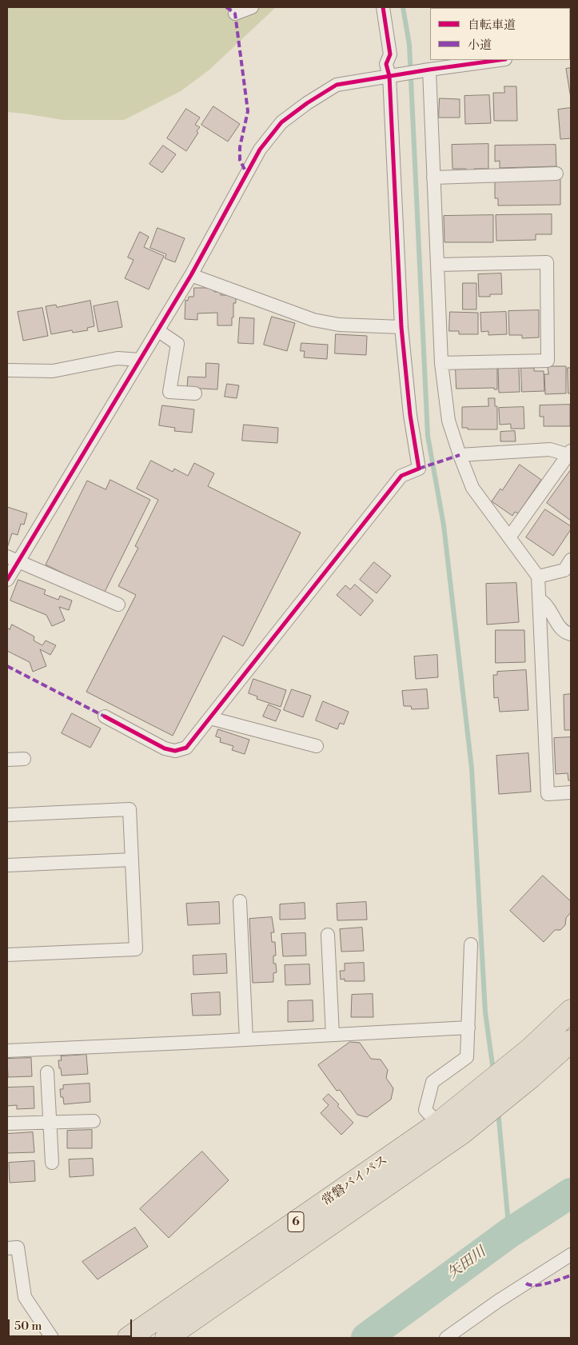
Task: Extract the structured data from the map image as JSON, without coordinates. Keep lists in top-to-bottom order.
{
  "streets": {
    "highway": ["常磐バイパス", "6"]
  },
  "water": ["矢田川"],
  "legend": ["自転車道", "小道"],
  "scale_bar": "50 m"
}
